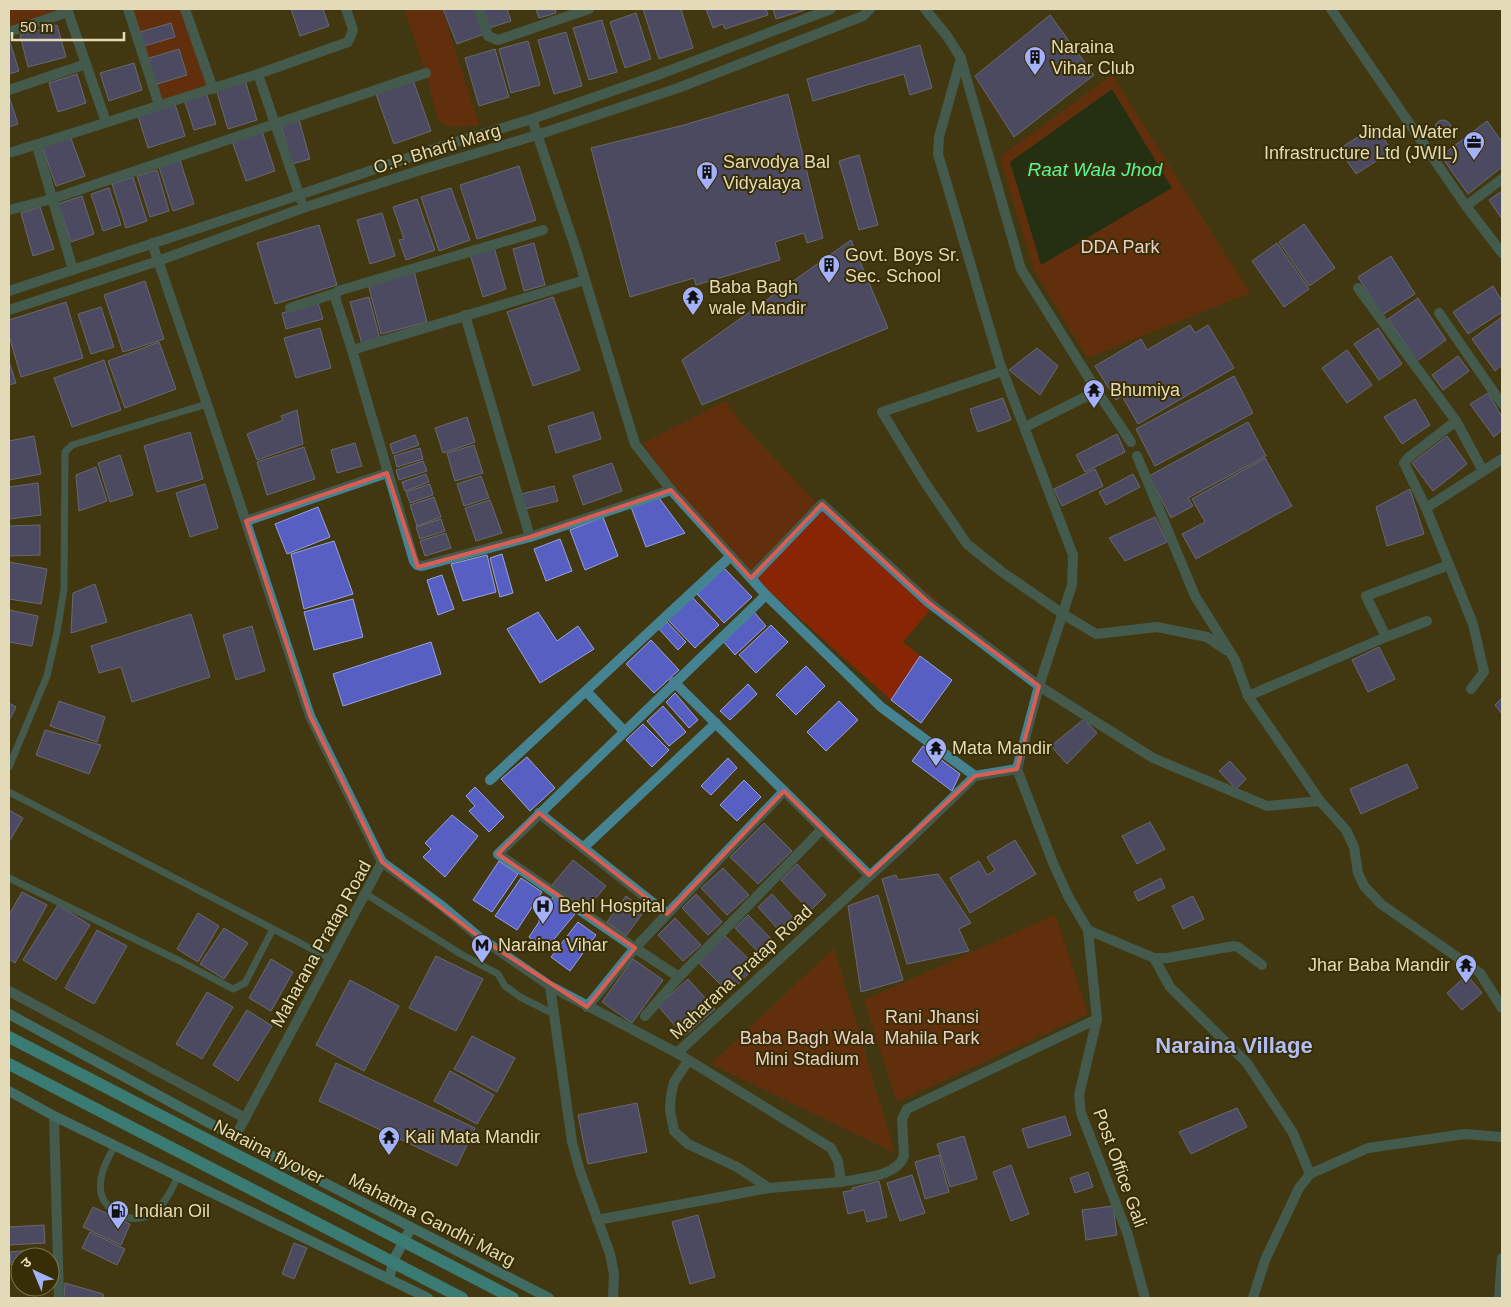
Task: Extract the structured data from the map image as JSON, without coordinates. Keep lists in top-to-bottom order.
{
  "streets": {
    "main road": ["Naraina flyover", "Mahatma Gandhi Marg"],
    "street": ["O.P. Bharti Marg", "Maharana Pratap Road", "Post Office Gali"]
  },
  "crossings": [
    ["Maharana Pratap Road", "Mahatma Gandhi Marg"]
  ],
  "districts": ["Naraina Village"],
  "water": ["Raat Wala Jhod"],
  "parks": ["DDA Park", "Rani Jhansi Mahila Park", "Baba Bagh Wala Mini Stadium"],
  "places": {
    "building": ["Naraina Vihar Club", "Sarvodya Bal Vidyalaya", "Govt. Boys Sr. Sec. School"],
    "office": ["Jindal Water Infrastructure Ltd (JWIL)"],
    "temple": [
      "Baba Bagh wale Mandir",
      "Bhumiya",
      "Mata Mandir",
      "Jhar Baba Mandir",
      "Kali Mata Mandir"
    ],
    "hospital": ["Behl Hospital"],
    "metro station": ["Naraina Vihar"],
    "fuel station": ["Indian Oil"]
  },
  "scale_bar": "50 m",
  "north": "top left"
}
